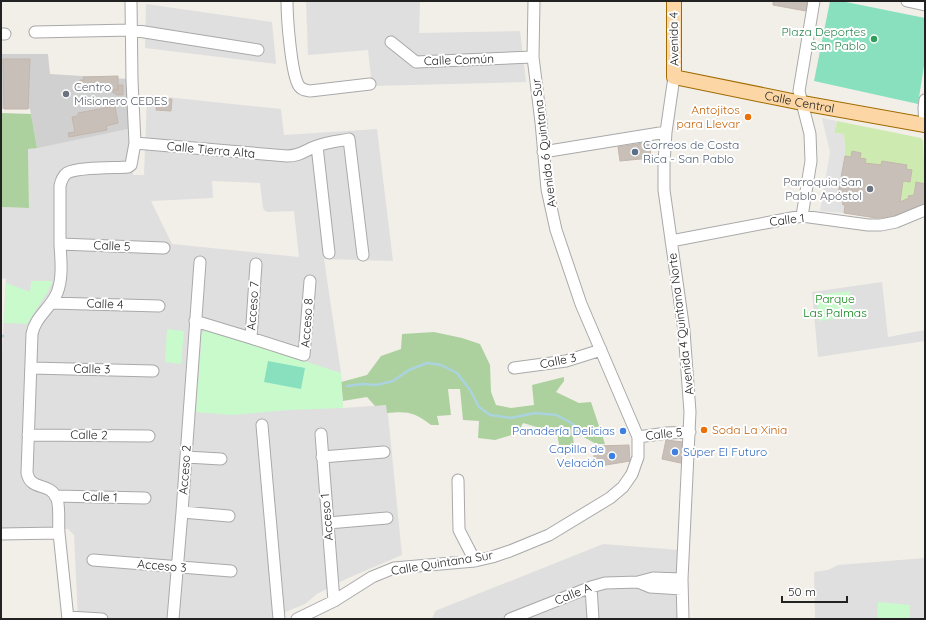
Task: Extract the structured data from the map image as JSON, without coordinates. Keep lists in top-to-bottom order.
{
  "streets": {
    "main road": ["Avenida 4", "Calle Central"],
    "street": [
      "Calle Común",
      "Avenida 6 Quintana Sur",
      "Calle Tierra Alta",
      "Calle 1",
      "Calle 5",
      "Calle 4",
      "Acceso 7",
      "Acceso 8",
      "Avenida 4 Quintana Norte",
      "Calle 3",
      "Calle 2",
      "Acceso 2",
      "Acceso 1",
      "Calle Quintana Sur",
      "Acceso 3",
      "Calle A"
    ]
  },
  "crossings": [
    ["Avenida 4", "Calle Central"],
    ["Avenida 4", "Avenida 4 Quintana Norte"],
    ["Calle Común", "Avenida 6 Quintana Sur"],
    ["Calle Central", "Avenida 4 Quintana Norte"],
    ["Avenida 6 Quintana Sur", "Calle 5"],
    ["Avenida 6 Quintana Sur", "Calle 3"],
    ["Avenida 6 Quintana Sur", "Calle Quintana Sur"],
    ["Calle 1", "Avenida 4 Quintana Norte"],
    ["Calle 5", "Avenida 4 Quintana Norte"],
    ["Calle 5", "Calle Quintana Sur"],
    ["Acceso 7", "Acceso 8"],
    ["Acceso 7", "Acceso 2"],
    ["Avenida 4 Quintana Norte", "Calle A"],
    ["Acceso 2", "Acceso 3"],
    ["Acceso 1", "Calle Quintana Sur"]
  ],
  "parks": ["Parque Las Palmas"],
  "places": [
    "Plaza Deportes San Pablo",
    "Centro Misionero CEDES",
    "Antojitos para Llevar",
    "Correos de Costa Rica - San Pablo",
    "Parroquia San Pablo Apóstol",
    "Soda La Xinia",
    "Panadería Delicias",
    "Súper El Futuro",
    "Capilla de Velación"
  ],
  "scale_bar": "50 m"
}
